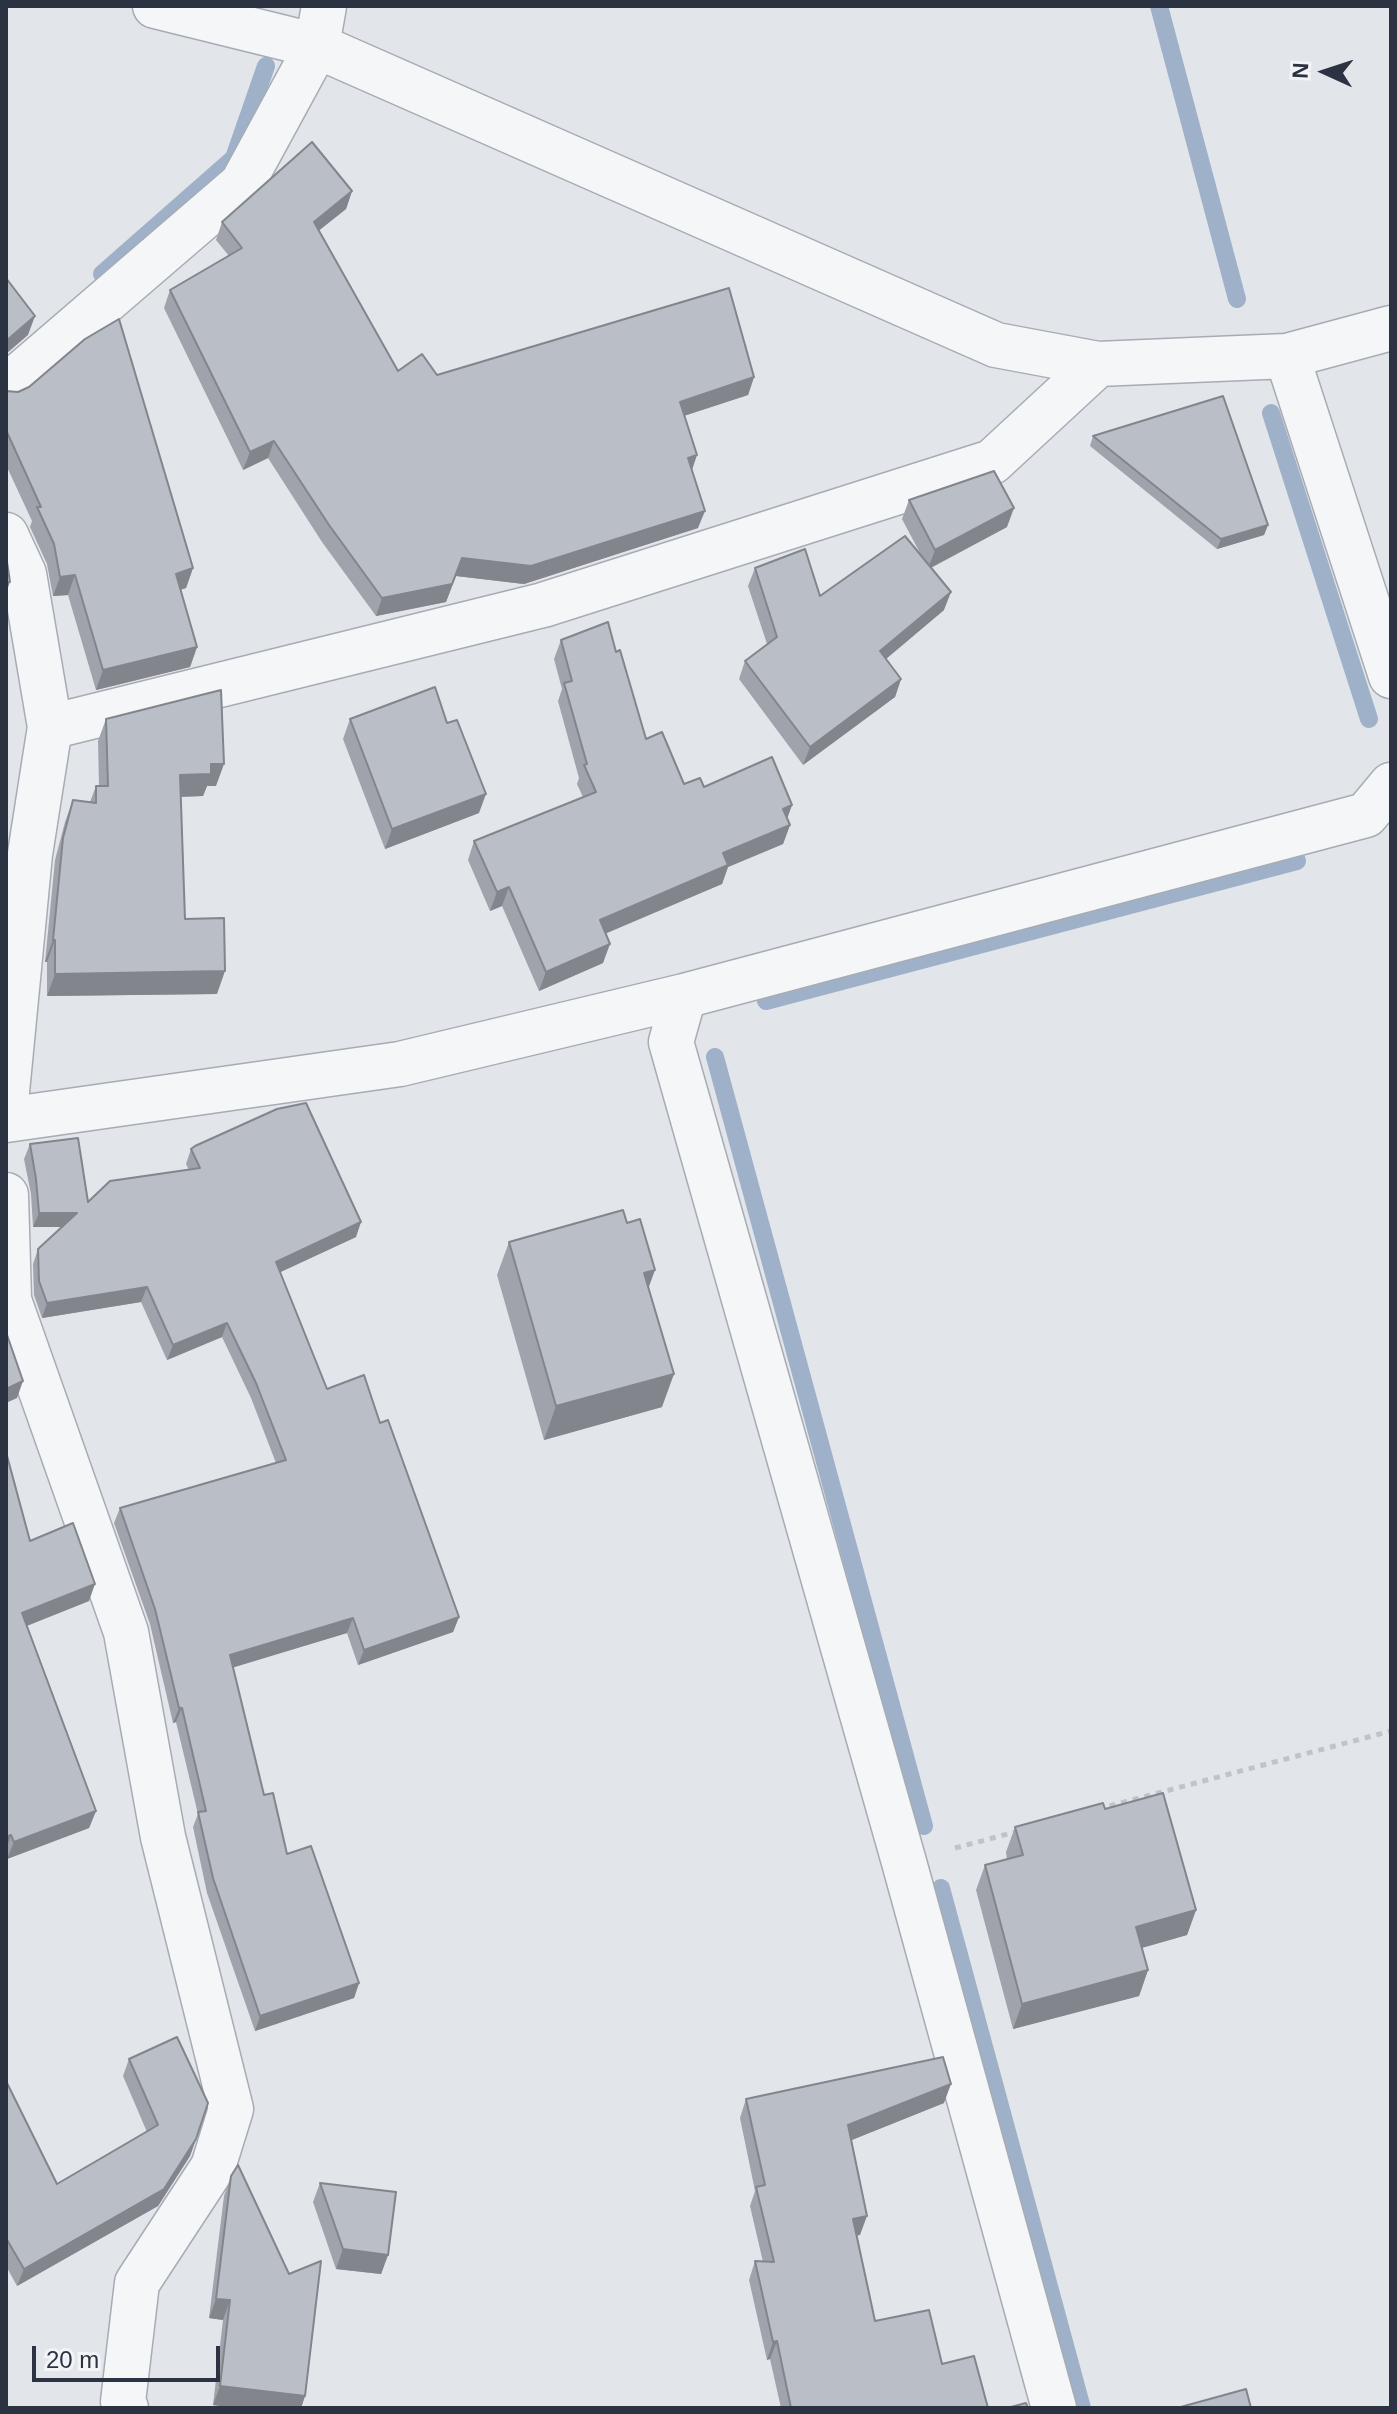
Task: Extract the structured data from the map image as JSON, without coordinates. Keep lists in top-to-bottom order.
{
  "scale_bar": "20 m",
  "north": "left"
}
